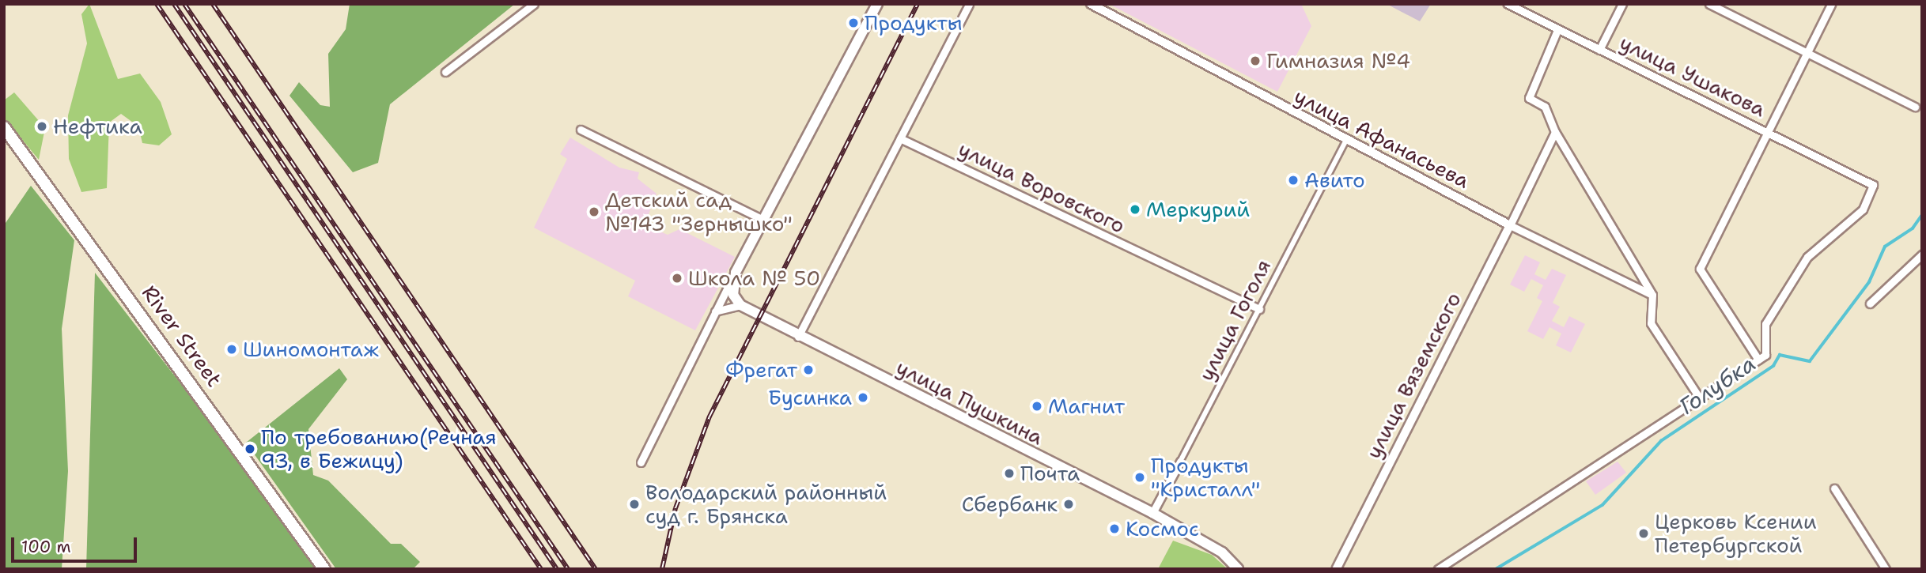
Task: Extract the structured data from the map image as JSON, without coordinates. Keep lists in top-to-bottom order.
{
  "streets": {
    "main road": ["River Street", "улица Пушкина"],
    "street": [
      "улица Ушакова",
      "улица Афанасьева",
      "улица Воровского",
      "улица Гоголя",
      "улица Вяземского"
    ]
  },
  "crossings": [
    ["улица Афанасьева", "улица Гоголя"],
    ["улица Афанасьева", "улица Вяземского"],
    ["улица Воровского", "улица Гоголя"],
    ["улица Гоголя", "улица Пушкина"]
  ],
  "water": ["Голубка"],
  "places": [
    "Продукты",
    "Гимназия №4",
    "Нефтика",
    "Авито",
    "Меркурий",
    "Детский сад №143 \"Зернышко\"",
    "Школа № 50",
    "Шиномонтаж",
    "Фрегат",
    "Бусинка",
    "Магнит",
    "По требованию(Речная 93, в Бежицу)",
    "Почта",
    "Продукты \"Кристалл\"",
    "Володарский районный суд г. Брянска",
    "Сбербанк",
    "Космос",
    "Церковь Ксении Петербургской"
  ],
  "scale_bar": "100 m"
}
